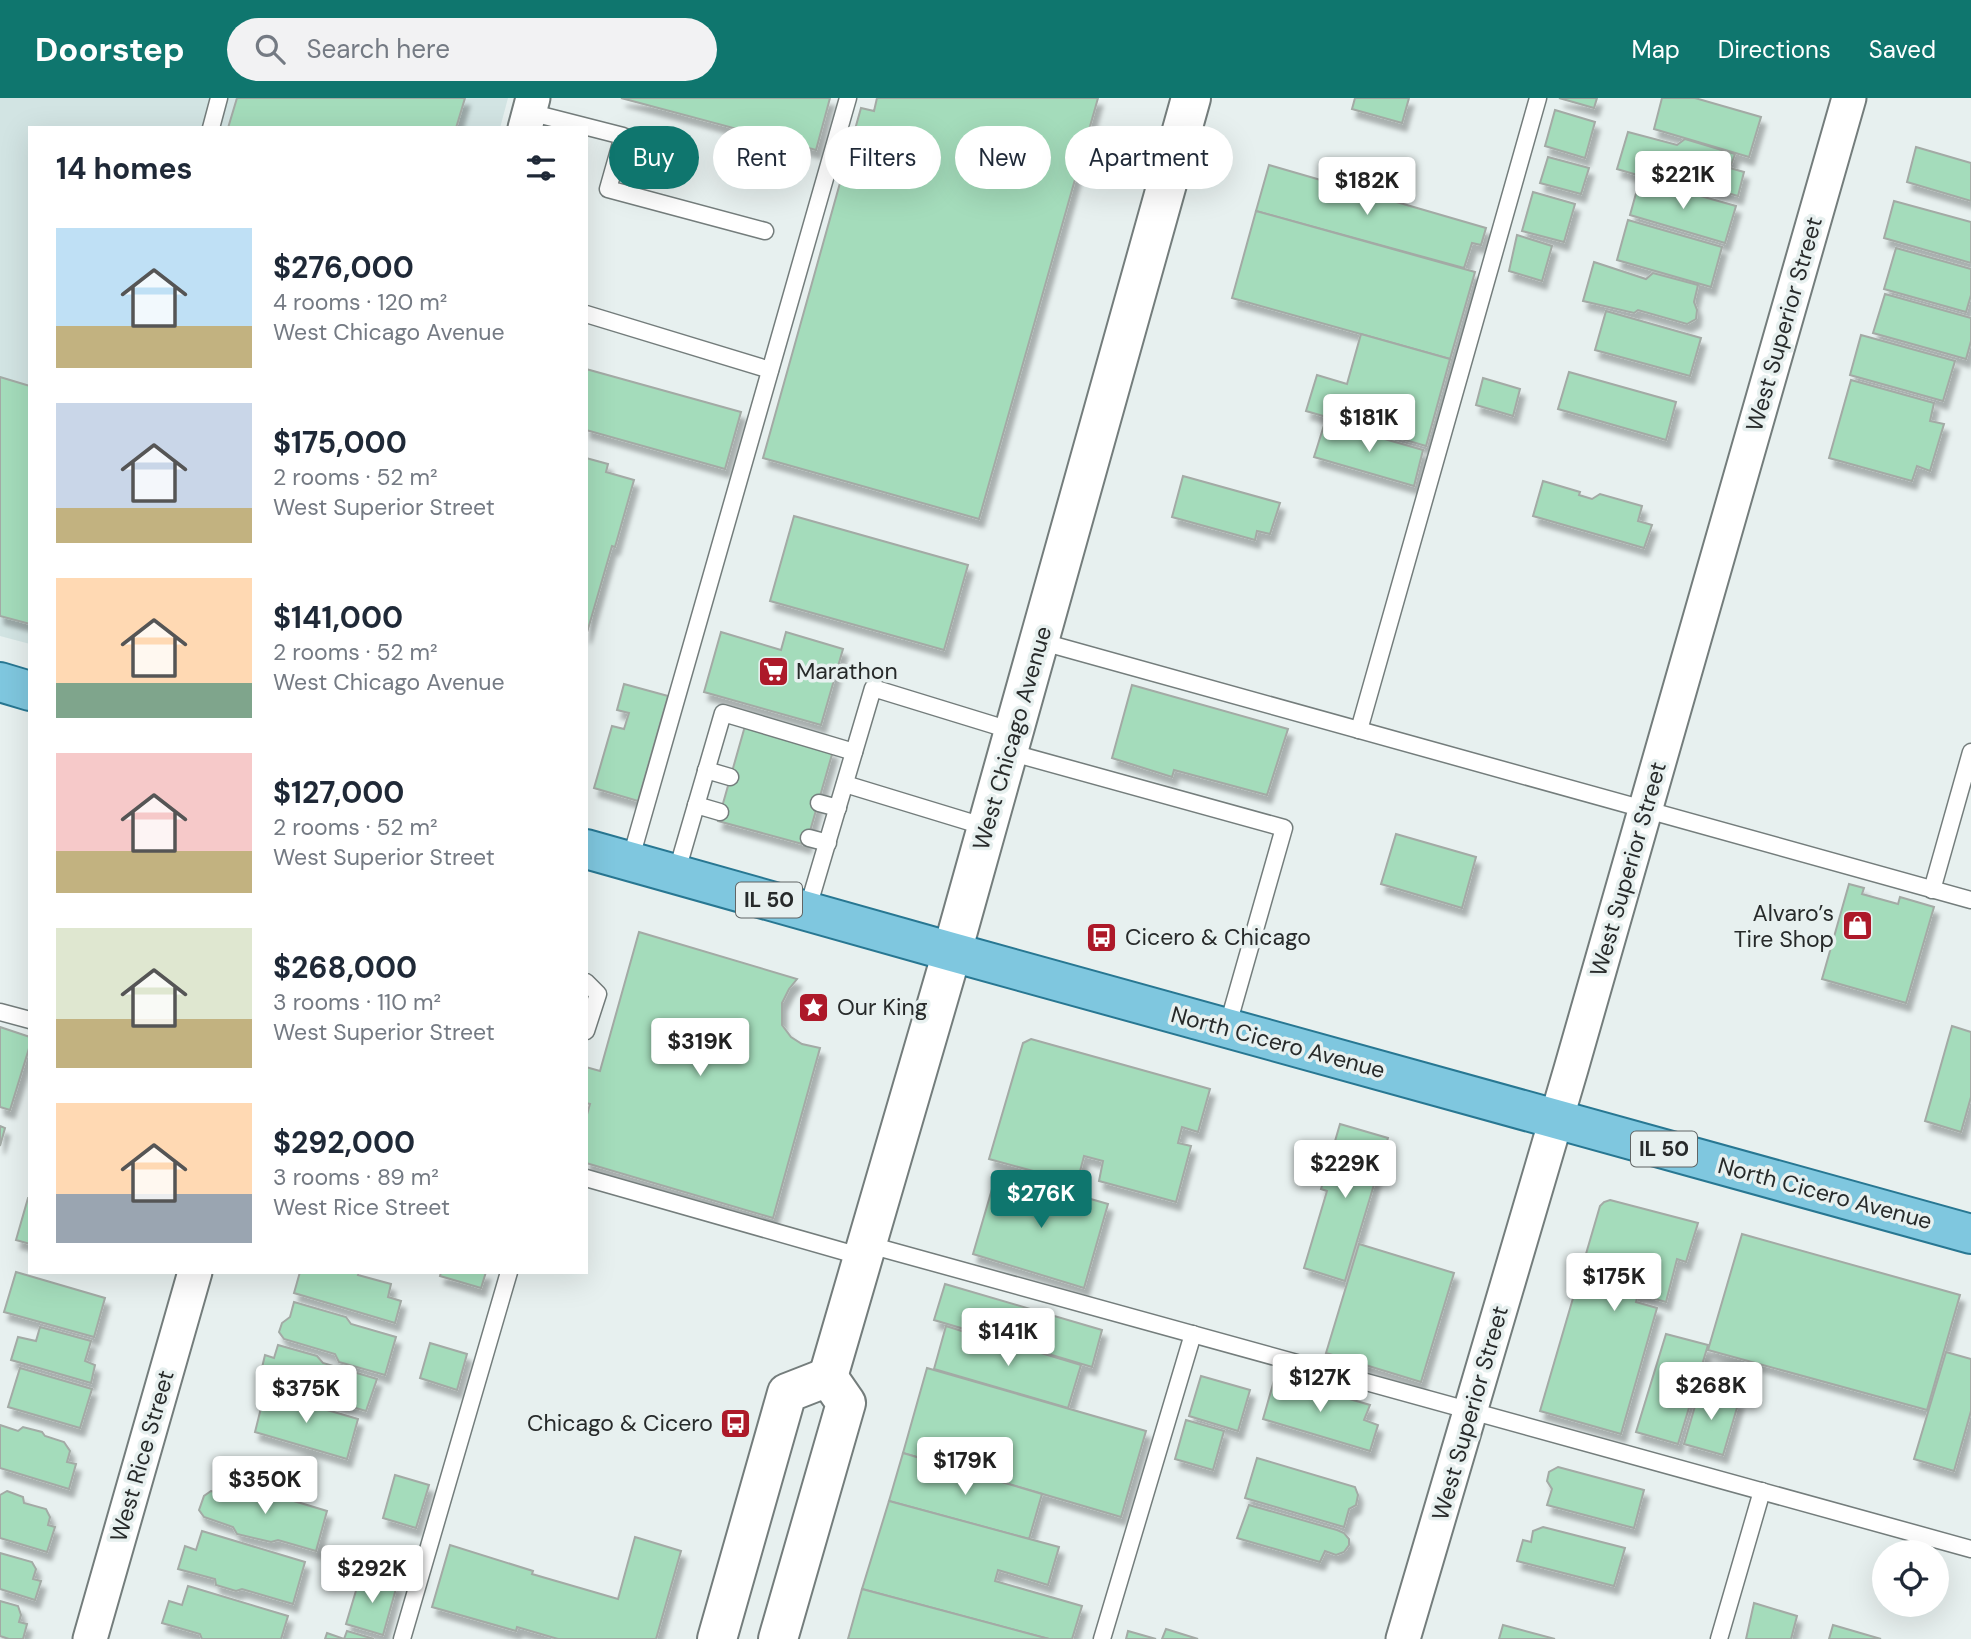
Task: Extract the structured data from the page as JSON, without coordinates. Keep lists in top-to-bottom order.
{
  "streets": {
    "main road": ["West Chicago Avenue", "IL 50", "North Cicero Avenue"],
    "street": ["West Superior Street", "West Rice Street"]
  },
  "crossings": [
    ["West Superior Street", "North Cicero Avenue"],
    ["West Chicago Avenue", "North Cicero Avenue"]
  ],
  "places": {
    "supermarket": ["Marathon"],
    "shop": ["Alvaro’s Tire Shop"],
    "bus stop": ["Cicero & Chicago", "Chicago & Cicero"],
    "place": ["Our King"]
  },
  "page": {
    "header": "Doorstep",
    "search": "Search here",
    "nav": ["Map", "Directions", "Saved"],
    "chip": [
      "Buy",
      "Rent",
      "Filters",
      "New",
      "Apartment"
    ],
    "heading": "14 homes",
    "price": [
      "$221K",
      "$182K",
      "$181K",
      "$319K",
      "$229K",
      "$276K",
      "$175K",
      "$141K",
      "$127K",
      "$268K",
      "$375K",
      "$179K",
      "$350K",
      "$292K"
    ],
    "list": [
      {
        "name": "$276,000",
        "note": "4 rooms · 120 m² · West Chicago Avenue"
      },
      {
        "name": "$175,000",
        "note": "2 rooms · 52 m² · West Superior Street"
      },
      {
        "name": "$141,000",
        "note": "2 rooms · 52 m² · West Chicago Avenue"
      },
      {
        "name": "$127,000",
        "note": "2 rooms · 52 m² · West Superior Street"
      },
      {
        "name": "$268,000",
        "note": "3 rooms · 110 m² · West Superior Street"
      },
      {
        "name": "$292,000",
        "note": "3 rooms · 89 m² · West Rice Street"
      }
    ]
  }
}
